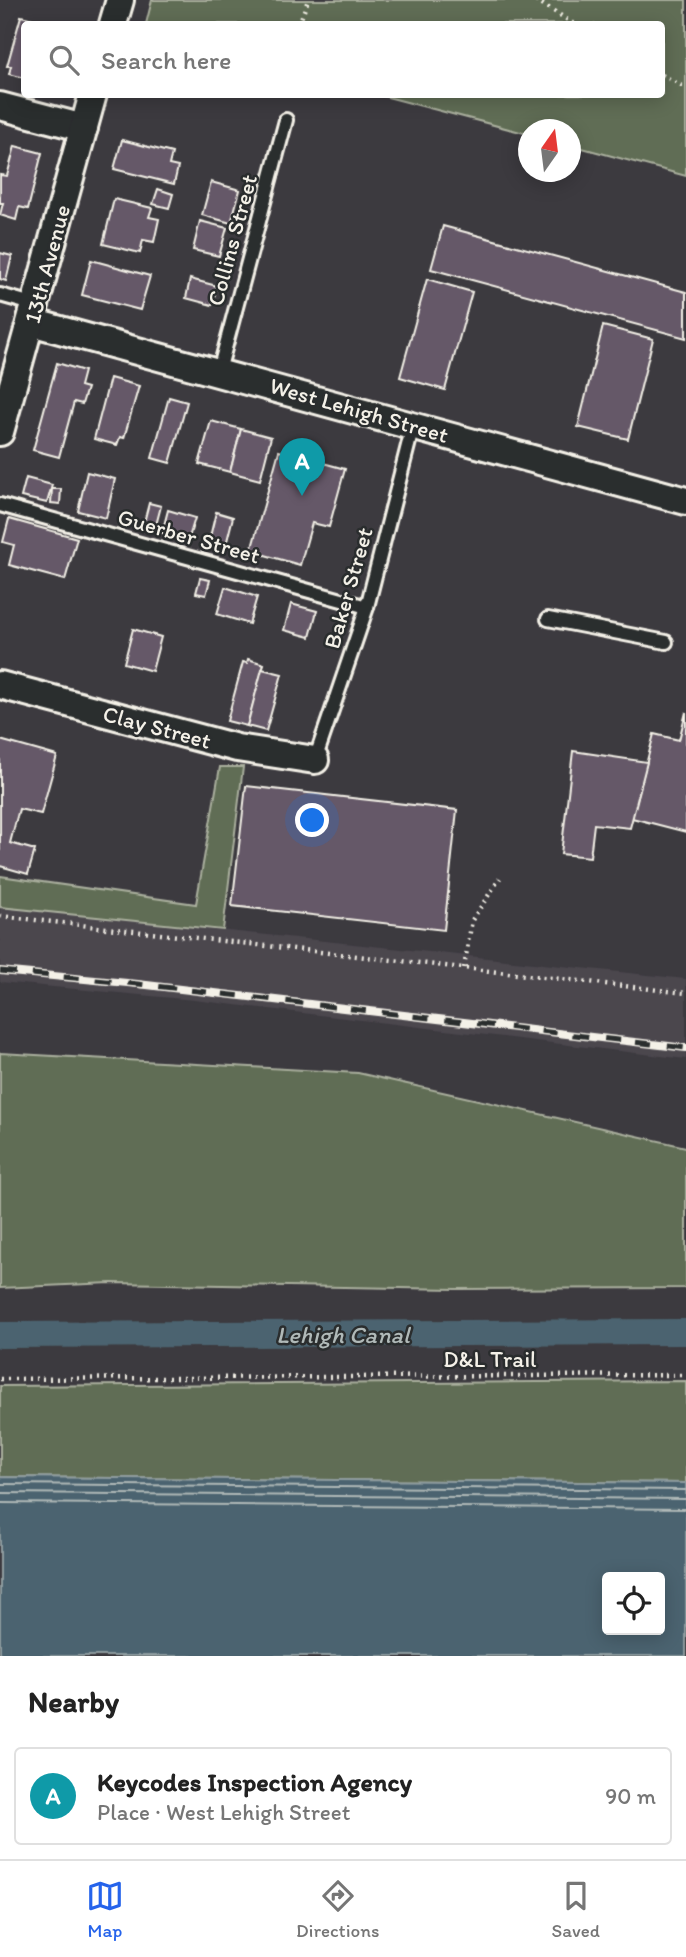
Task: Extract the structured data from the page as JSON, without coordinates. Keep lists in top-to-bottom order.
{
  "streets": {
    "street": ["13th Avenue", "West Lehigh Street", "Clay Street"],
    "lane": ["Collins Street", "Guerber Street", "Baker Street"],
    "path": ["D&L Trail"]
  },
  "crossings": [
    ["Collins Street", "West Lehigh Street"],
    ["13th Avenue", "West Lehigh Street"],
    ["West Lehigh Street", "Baker Street"],
    ["Guerber Street", "Baker Street"],
    ["Baker Street", "Clay Street"]
  ],
  "water": ["Lehigh Canal"],
  "north": "top",
  "page": {
    "search": "Search here",
    "pins": "A",
    "heading": "Nearby",
    "list": [
      {
        "mark": "A",
        "name": "Keycodes Inspection Agency",
        "note": "Place · West Lehigh Street",
        "value": "90 m"
      }
    ],
    "nav": ["Map", "Directions", "Saved"]
  }
}
